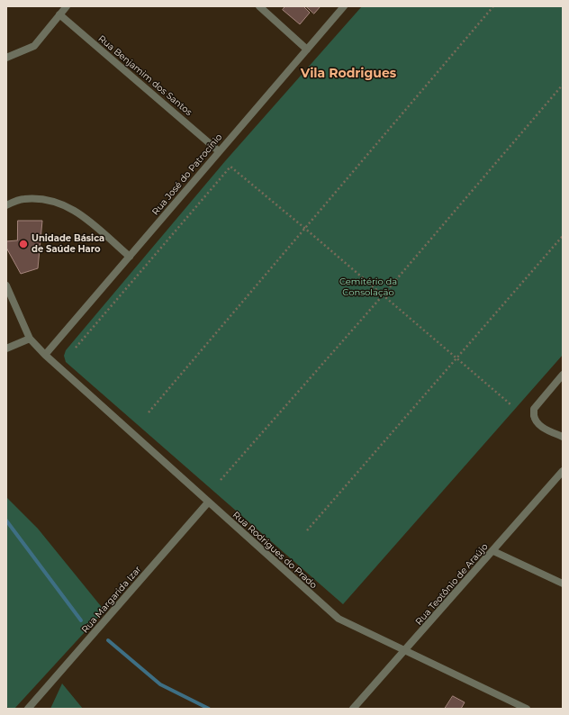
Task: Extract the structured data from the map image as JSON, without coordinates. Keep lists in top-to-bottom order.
{
  "streets": {
    "street": [
      "Rua Benjamim dos Santos",
      "Rua José do Patrocínio",
      "Rua Rodrigues do Prado",
      "Rua Teotônio de Araújo",
      "Rua Margarida Izar"
    ]
  },
  "crossings": [
    ["Rua Benjamim dos Santos", "Rua José do Patrocínio"],
    ["Rua José do Patrocínio", "Rua Rodrigues do Prado"],
    ["Rua Rodrigues do Prado", "Rua Teotônio de Araújo"],
    ["Rua Rodrigues do Prado", "Rua Margarida Izar"]
  ],
  "districts": ["Vila Rodrigues"],
  "parks": ["Cemitério da Consolação"],
  "places": ["Unidade Básica de Saúde Haro"]
}
